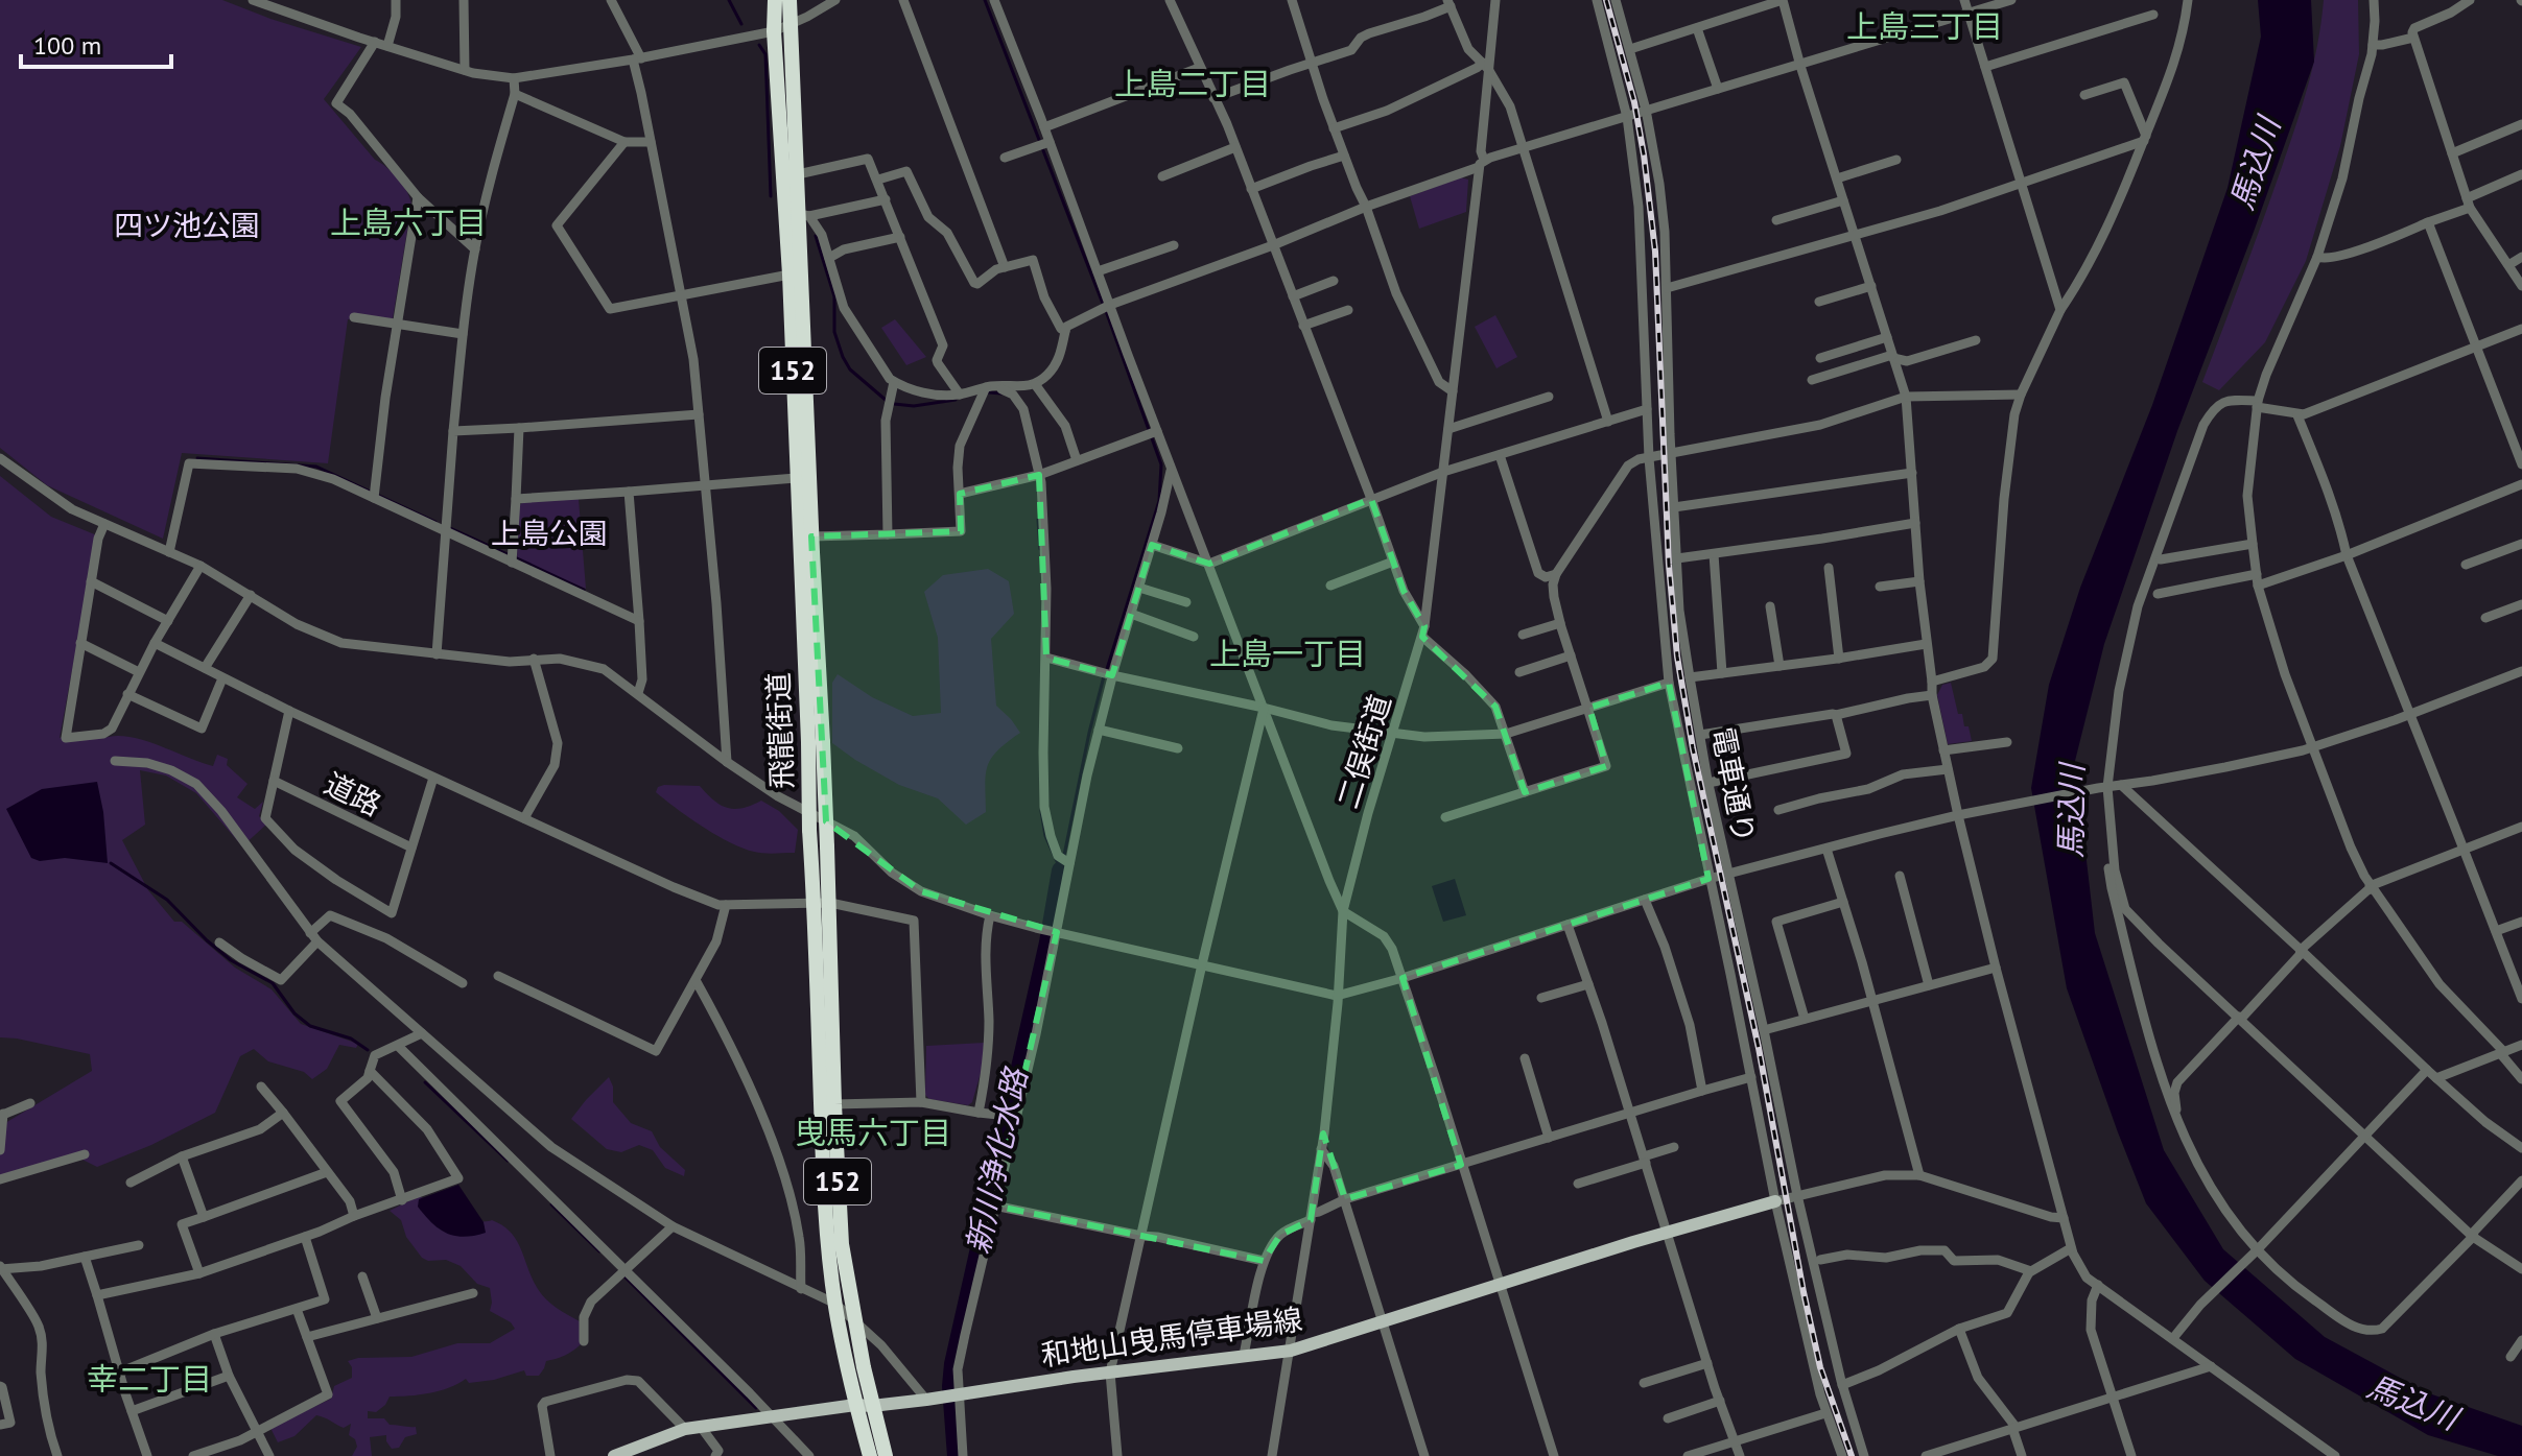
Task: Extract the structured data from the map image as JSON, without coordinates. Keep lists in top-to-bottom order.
{
  "streets": {
    "highway": ["152", "飛龍街道"],
    "main road": ["和地山曳馬停車場線"],
    "street": ["二俣街道", "電車通り", "道路"]
  },
  "crossings": [
    ["飛龍街道", "和地山曳馬停車場線"],
    ["二俣街道", "和地山曳馬停車場線"],
    ["電車通り", "和地山曳馬停車場線"]
  ],
  "districts": [
    "上島三丁目",
    "上島二丁目",
    "上島六丁目",
    "上島一丁目",
    "曳馬六丁目",
    "幸二丁目"
  ],
  "water": ["馬込川", "新川浄化水路"],
  "parks": ["四ツ池公園", "上島公園"],
  "scale_bar": "100 m"
}
